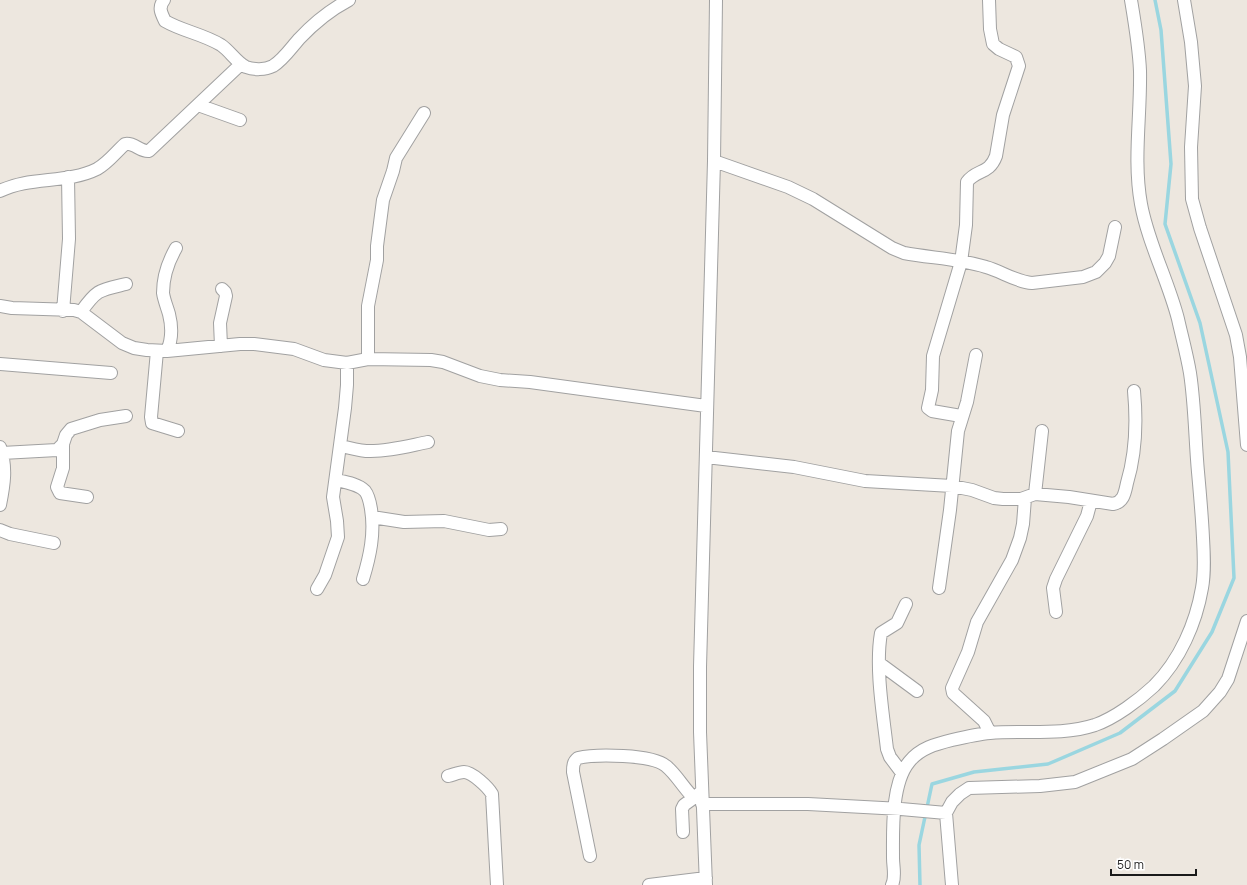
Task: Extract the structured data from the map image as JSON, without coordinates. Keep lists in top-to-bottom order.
{
  "scale_bar": "50 m"
}
